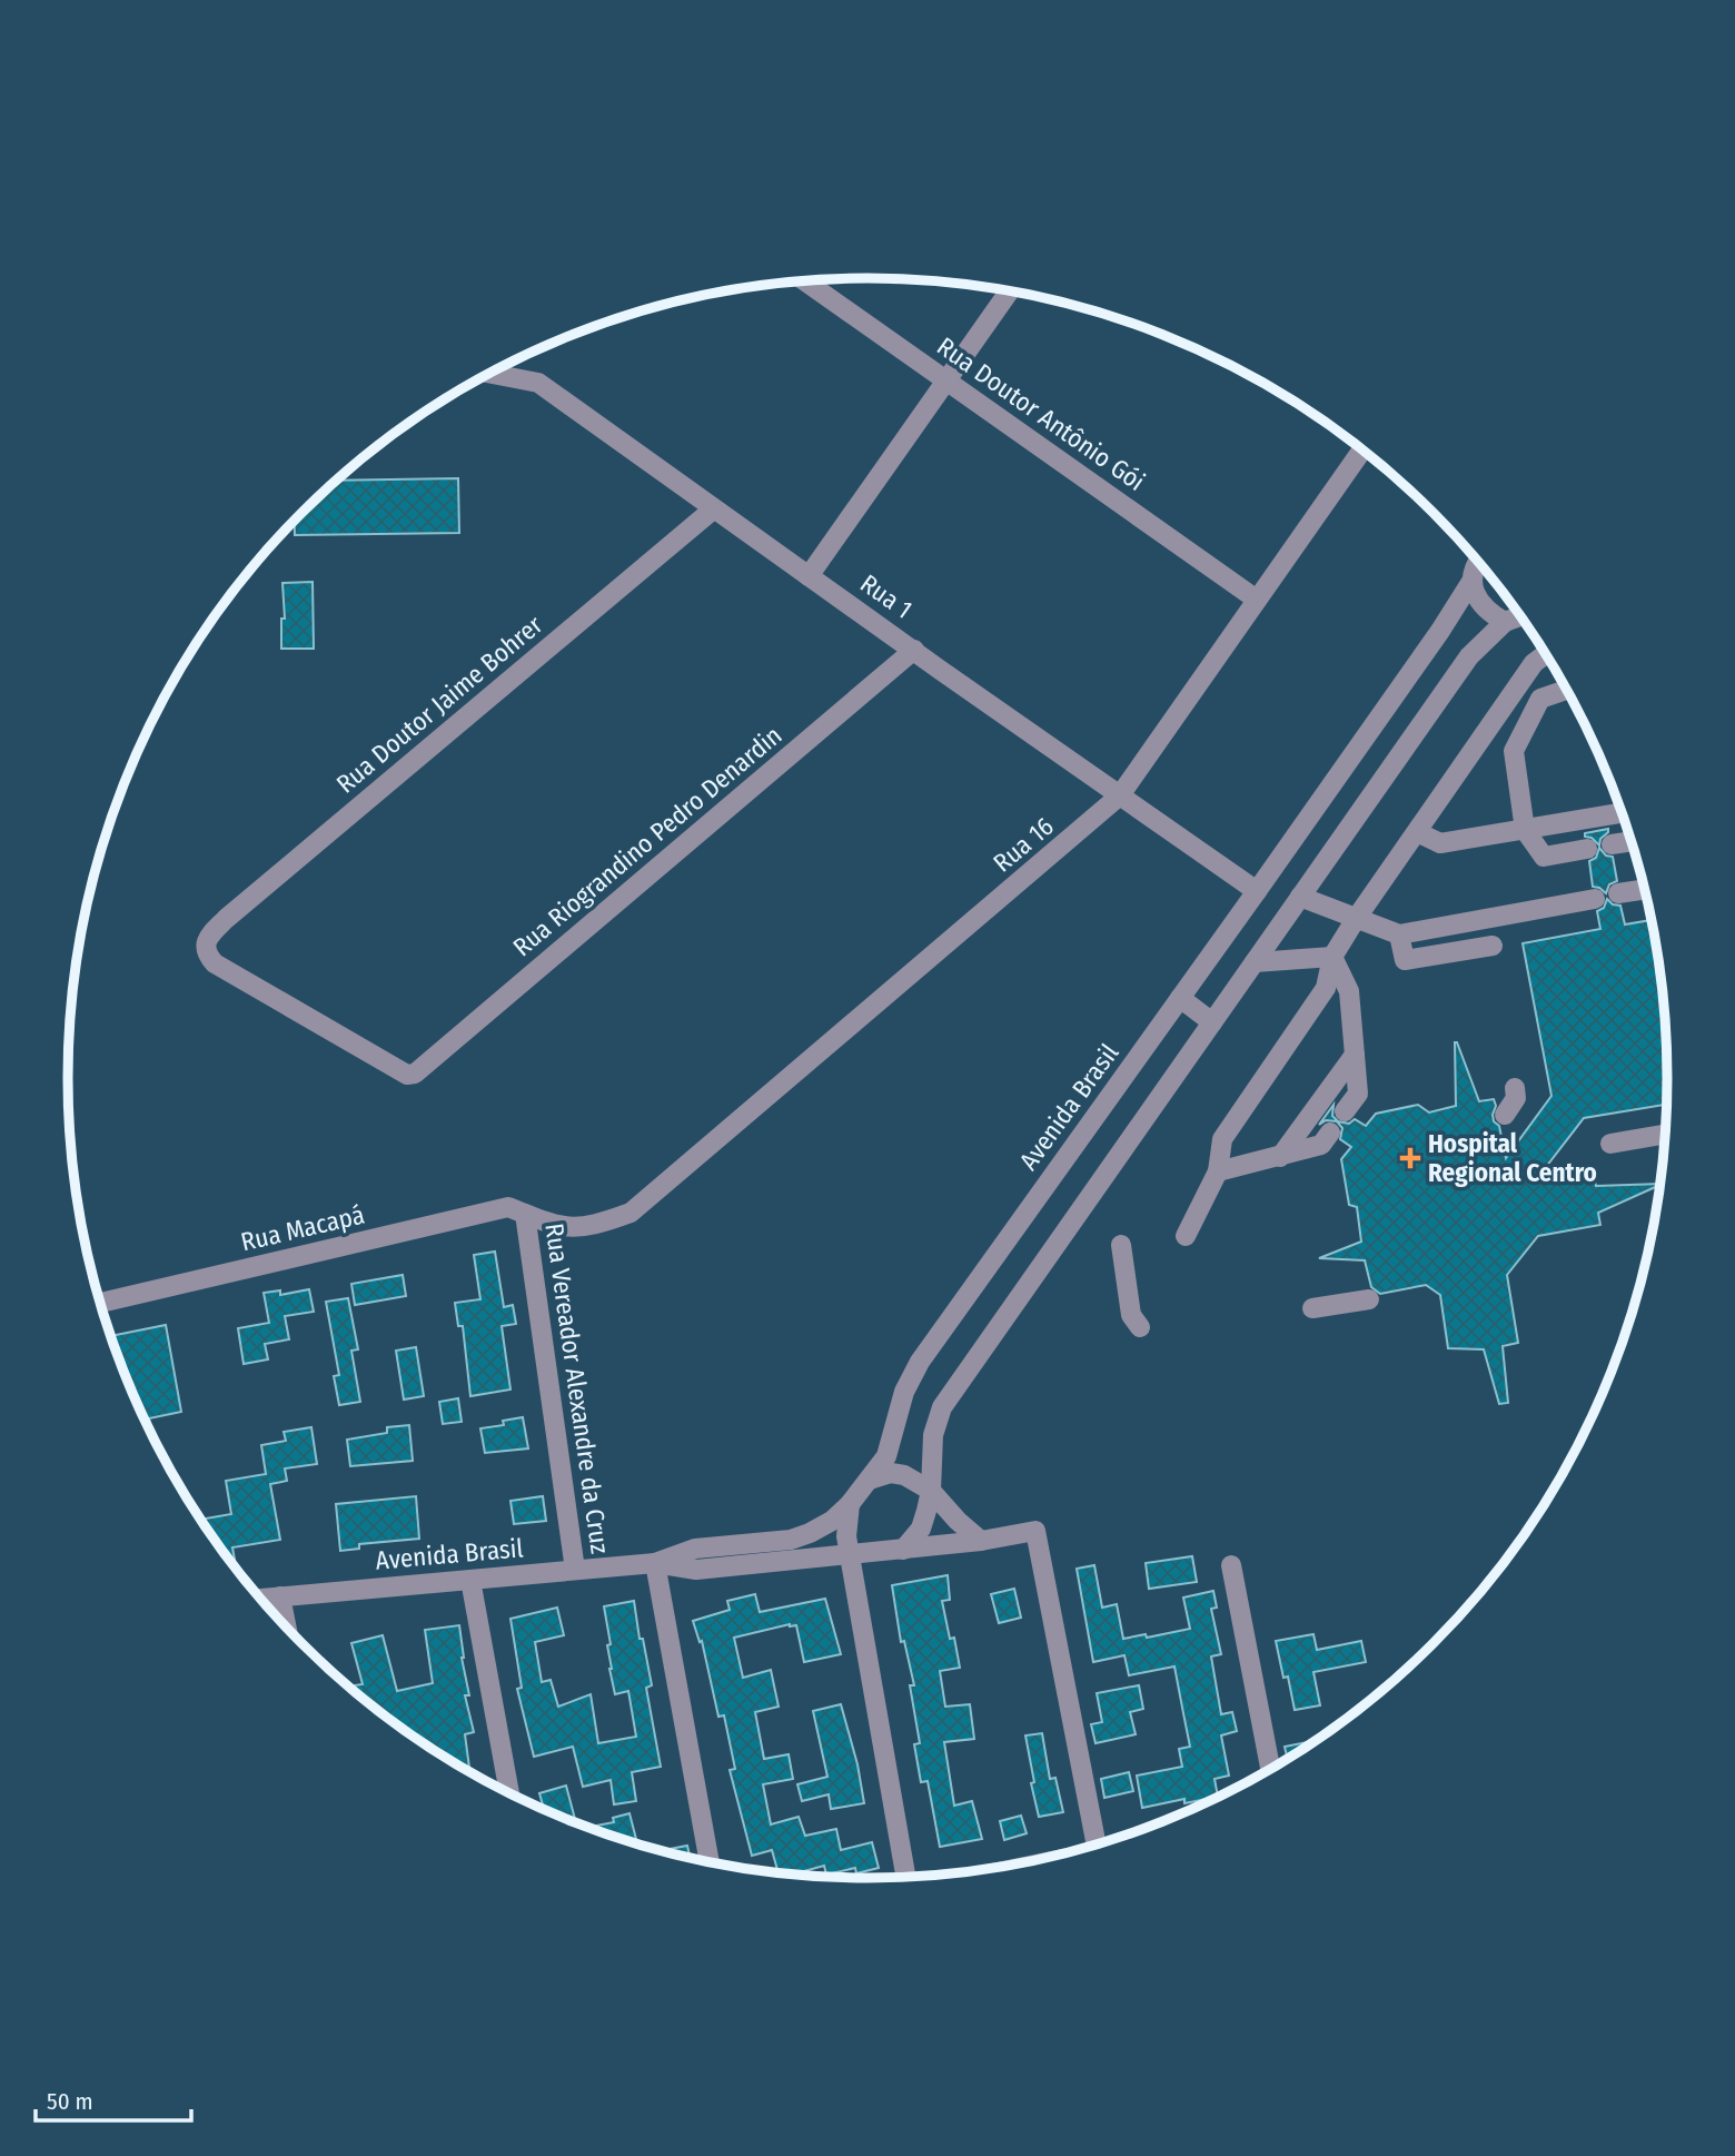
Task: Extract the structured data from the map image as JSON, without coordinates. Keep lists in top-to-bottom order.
{
  "streets": {
    "street": [
      "Rua Doutor Antônio Gói",
      "Rua 1",
      "Rua Doutor Jaime Bohrer",
      "Rua Riograndino Pedro Denardin",
      "Rua 16",
      "Avenida Brasil",
      "Rua Macapá",
      "Rua Vereador Alexandre da Cruz"
    ]
  },
  "crossings": [
    ["Rua Doutor Antônio Gói", "Rua 16"],
    ["Rua 1", "Rua Doutor Jaime Bohrer"],
    ["Rua 1", "Rua Riograndino Pedro Denardin"],
    ["Rua 1", "Rua 16"],
    ["Rua 1", "Avenida Brasil"],
    ["Rua Doutor Jaime Bohrer", "Rua Riograndino Pedro Denardin"],
    ["Rua 16", "Rua Macapá"],
    ["Avenida Brasil", "Rua Vereador Alexandre da Cruz"],
    ["Rua Macapá", "Rua Vereador Alexandre da Cruz"]
  ],
  "places": {
    "health": ["Hospital Regional Centro"]
  },
  "scale_bar": "50 m"
}
